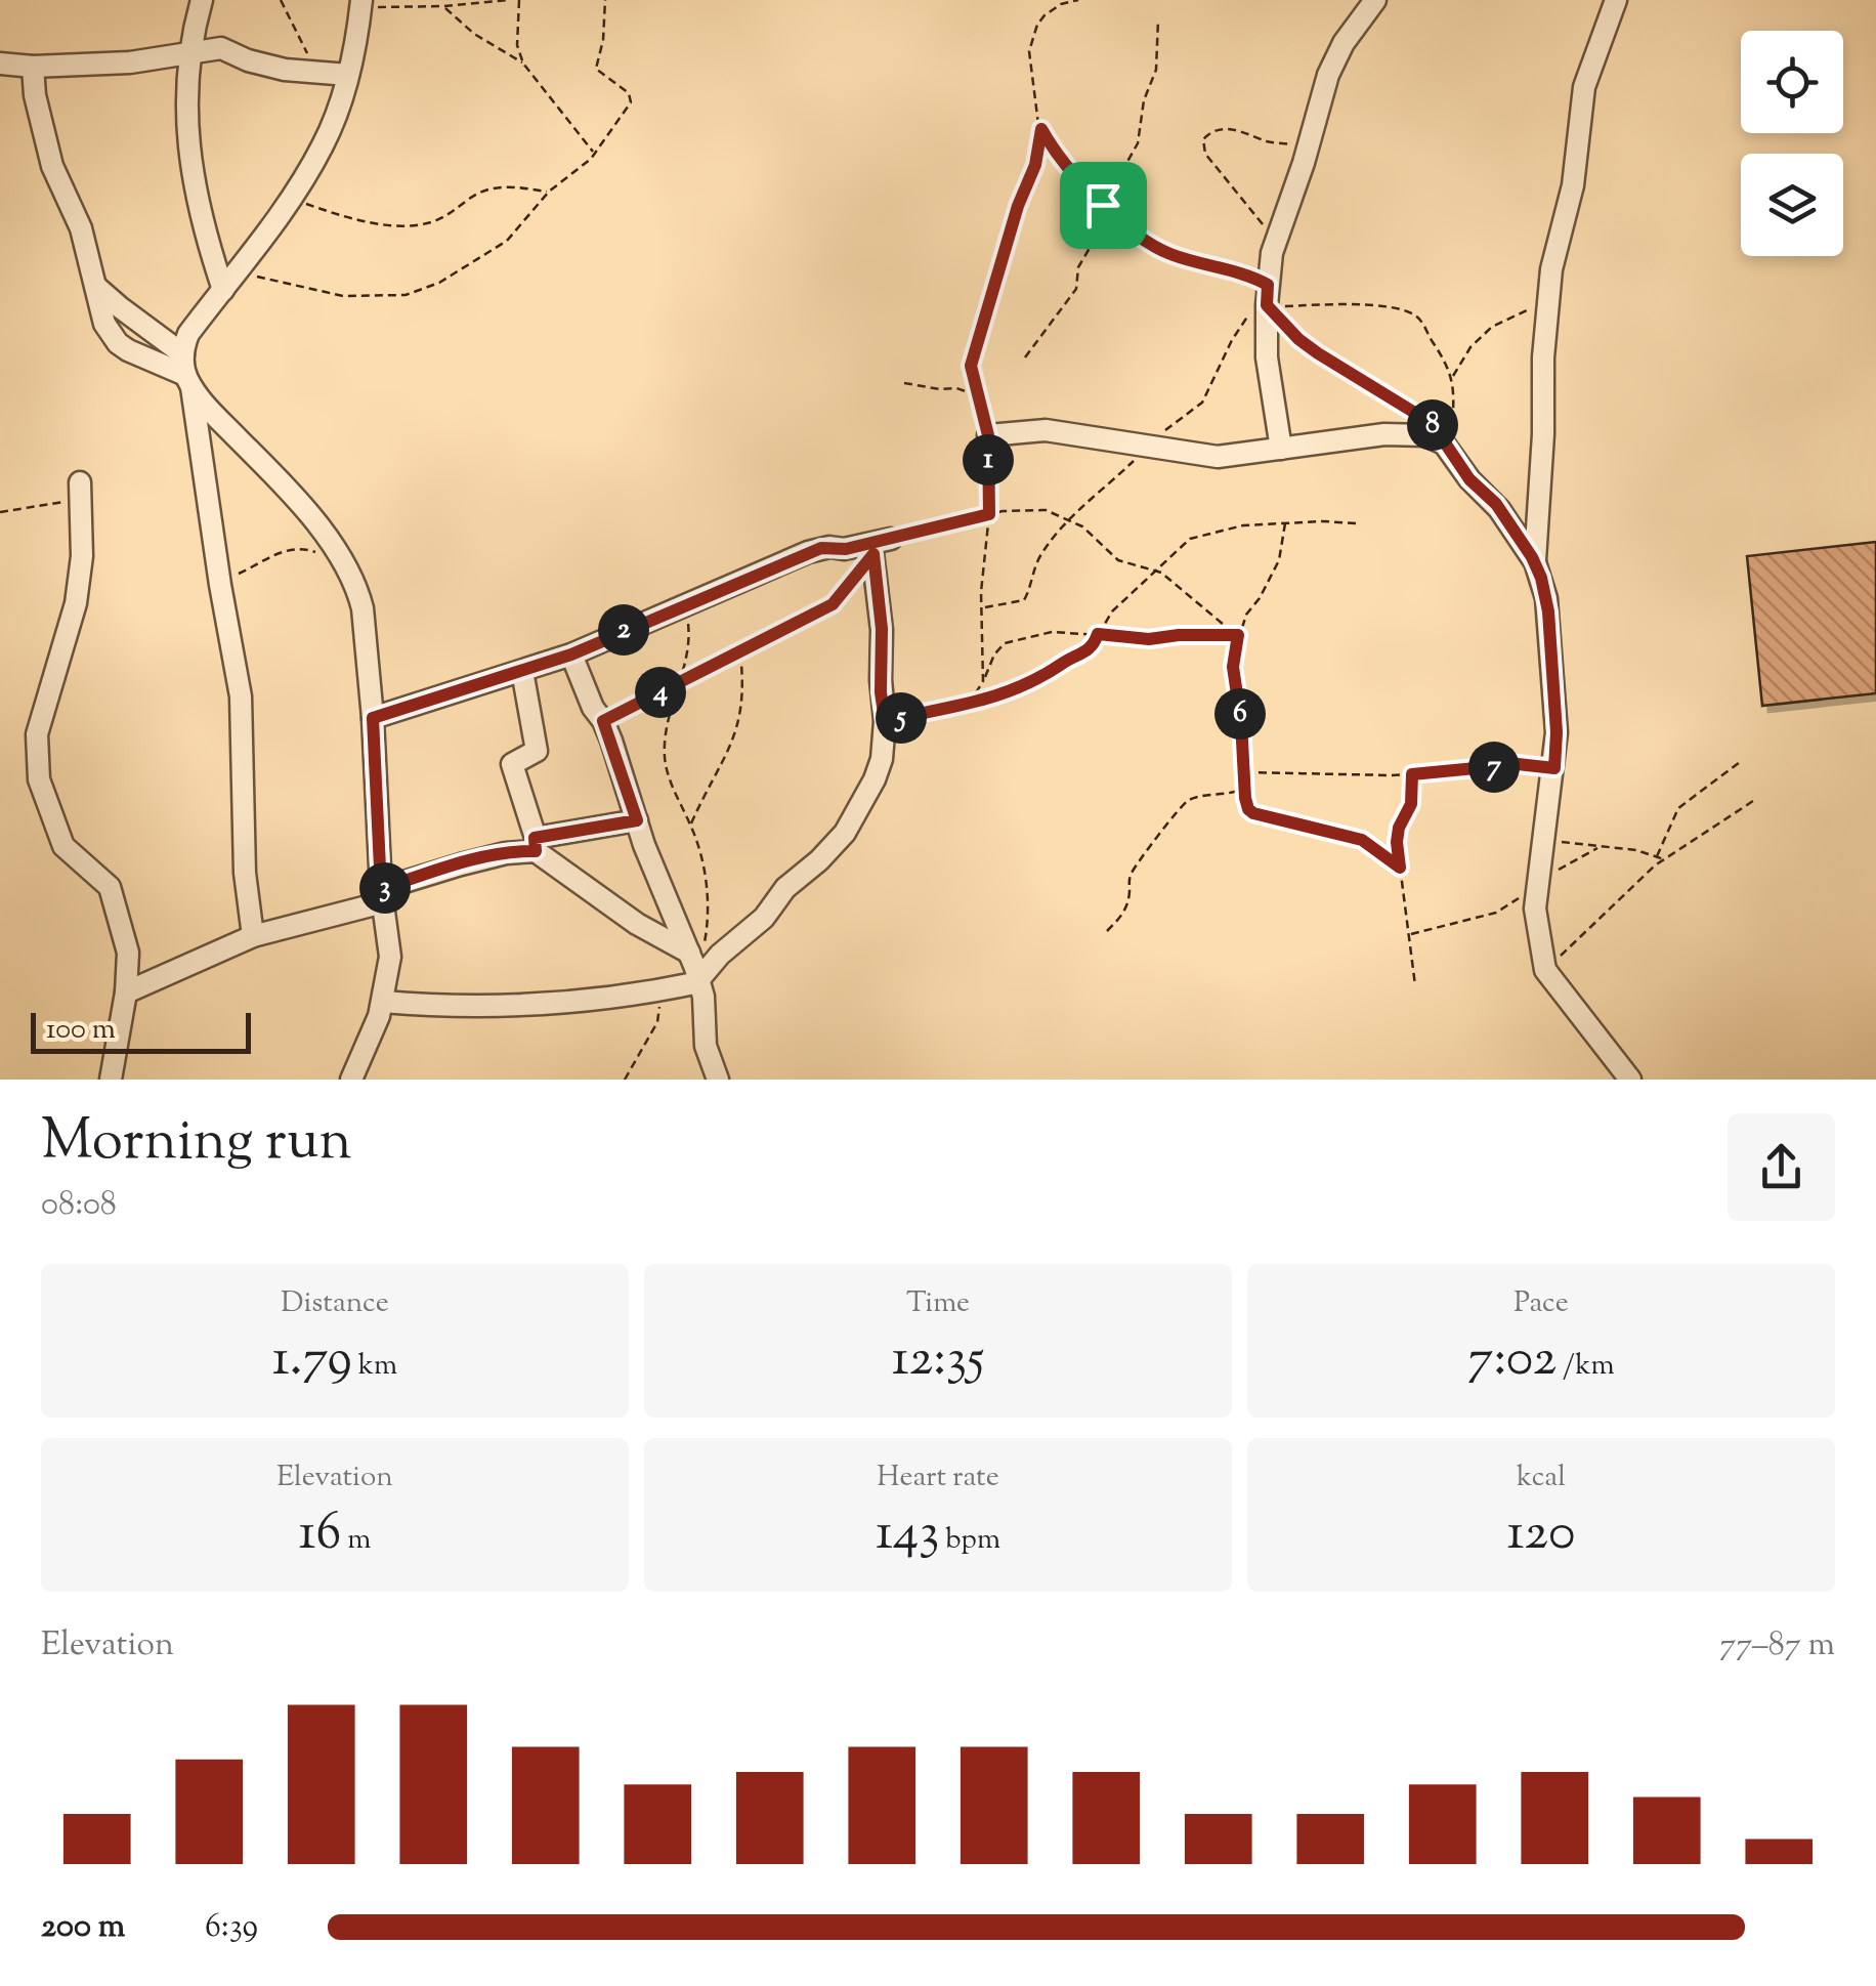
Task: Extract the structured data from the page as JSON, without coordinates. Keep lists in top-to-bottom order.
{
  "scale_bar": "100 m",
  "page": {
    "pins": [
      "8",
      "1",
      "2",
      "4",
      "6",
      "5",
      "7",
      "3"
    ],
    "scale": "100 m",
    "heading": ["Morning run", "08:08"],
    "stats": [
      ["Distance", "1.79 km"],
      ["Time", "12:35"],
      ["Pace", "7:02 /km"],
      ["Elevation", "16 m"],
      ["Heart rate", "143 bpm"],
      ["kcal", "120"]
    ],
    "chart": ["Elevation", "77–87 m"],
    "list": [
      {
        "name": "200 m",
        "note": "6:39"
      }
    ]
  }
}
